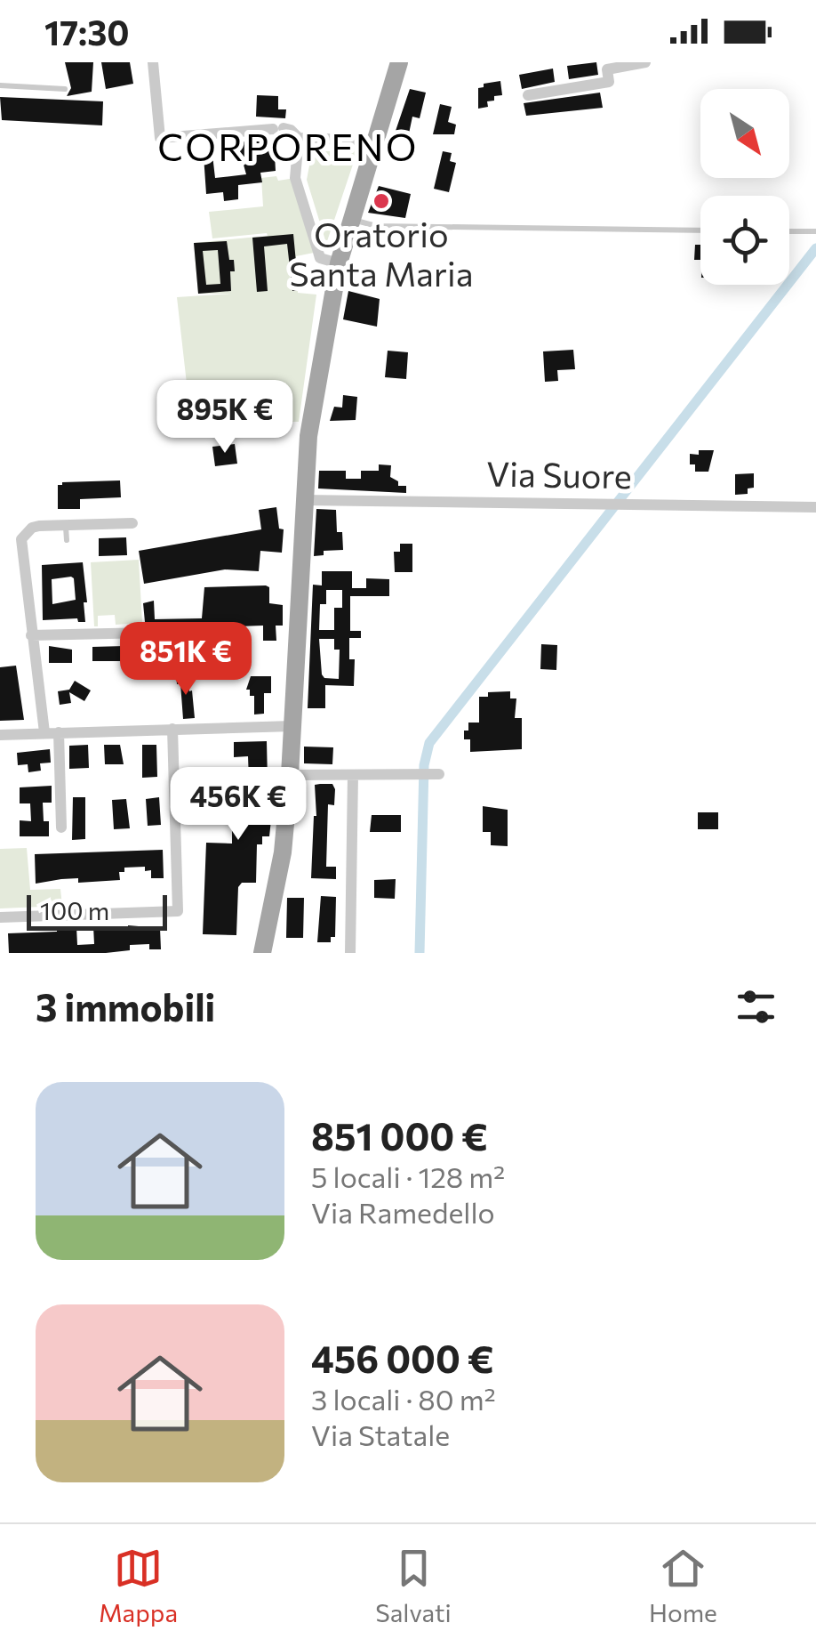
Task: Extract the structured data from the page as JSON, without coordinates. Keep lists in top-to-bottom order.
{
  "streets": {
    "street": ["Via Suore"]
  },
  "districts": ["CORPORENO"],
  "places": ["Oratorio Santa Maria"],
  "scale_bar": "100 m",
  "north": "bottom right",
  "page": {
    "status": "17:30",
    "price": ["895K €", "851K €", "456K €"],
    "scale": "100 m",
    "heading": "3 immobili",
    "list": [
      {
        "name": "851 000 €",
        "note": "5 locali · 128 m² · Via Ramedello"
      },
      {
        "name": "456 000 €",
        "note": "3 locali · 80 m² · Via Statale"
      }
    ],
    "tabs": ["Mappa", "Salvati", "Home"]
  }
}
